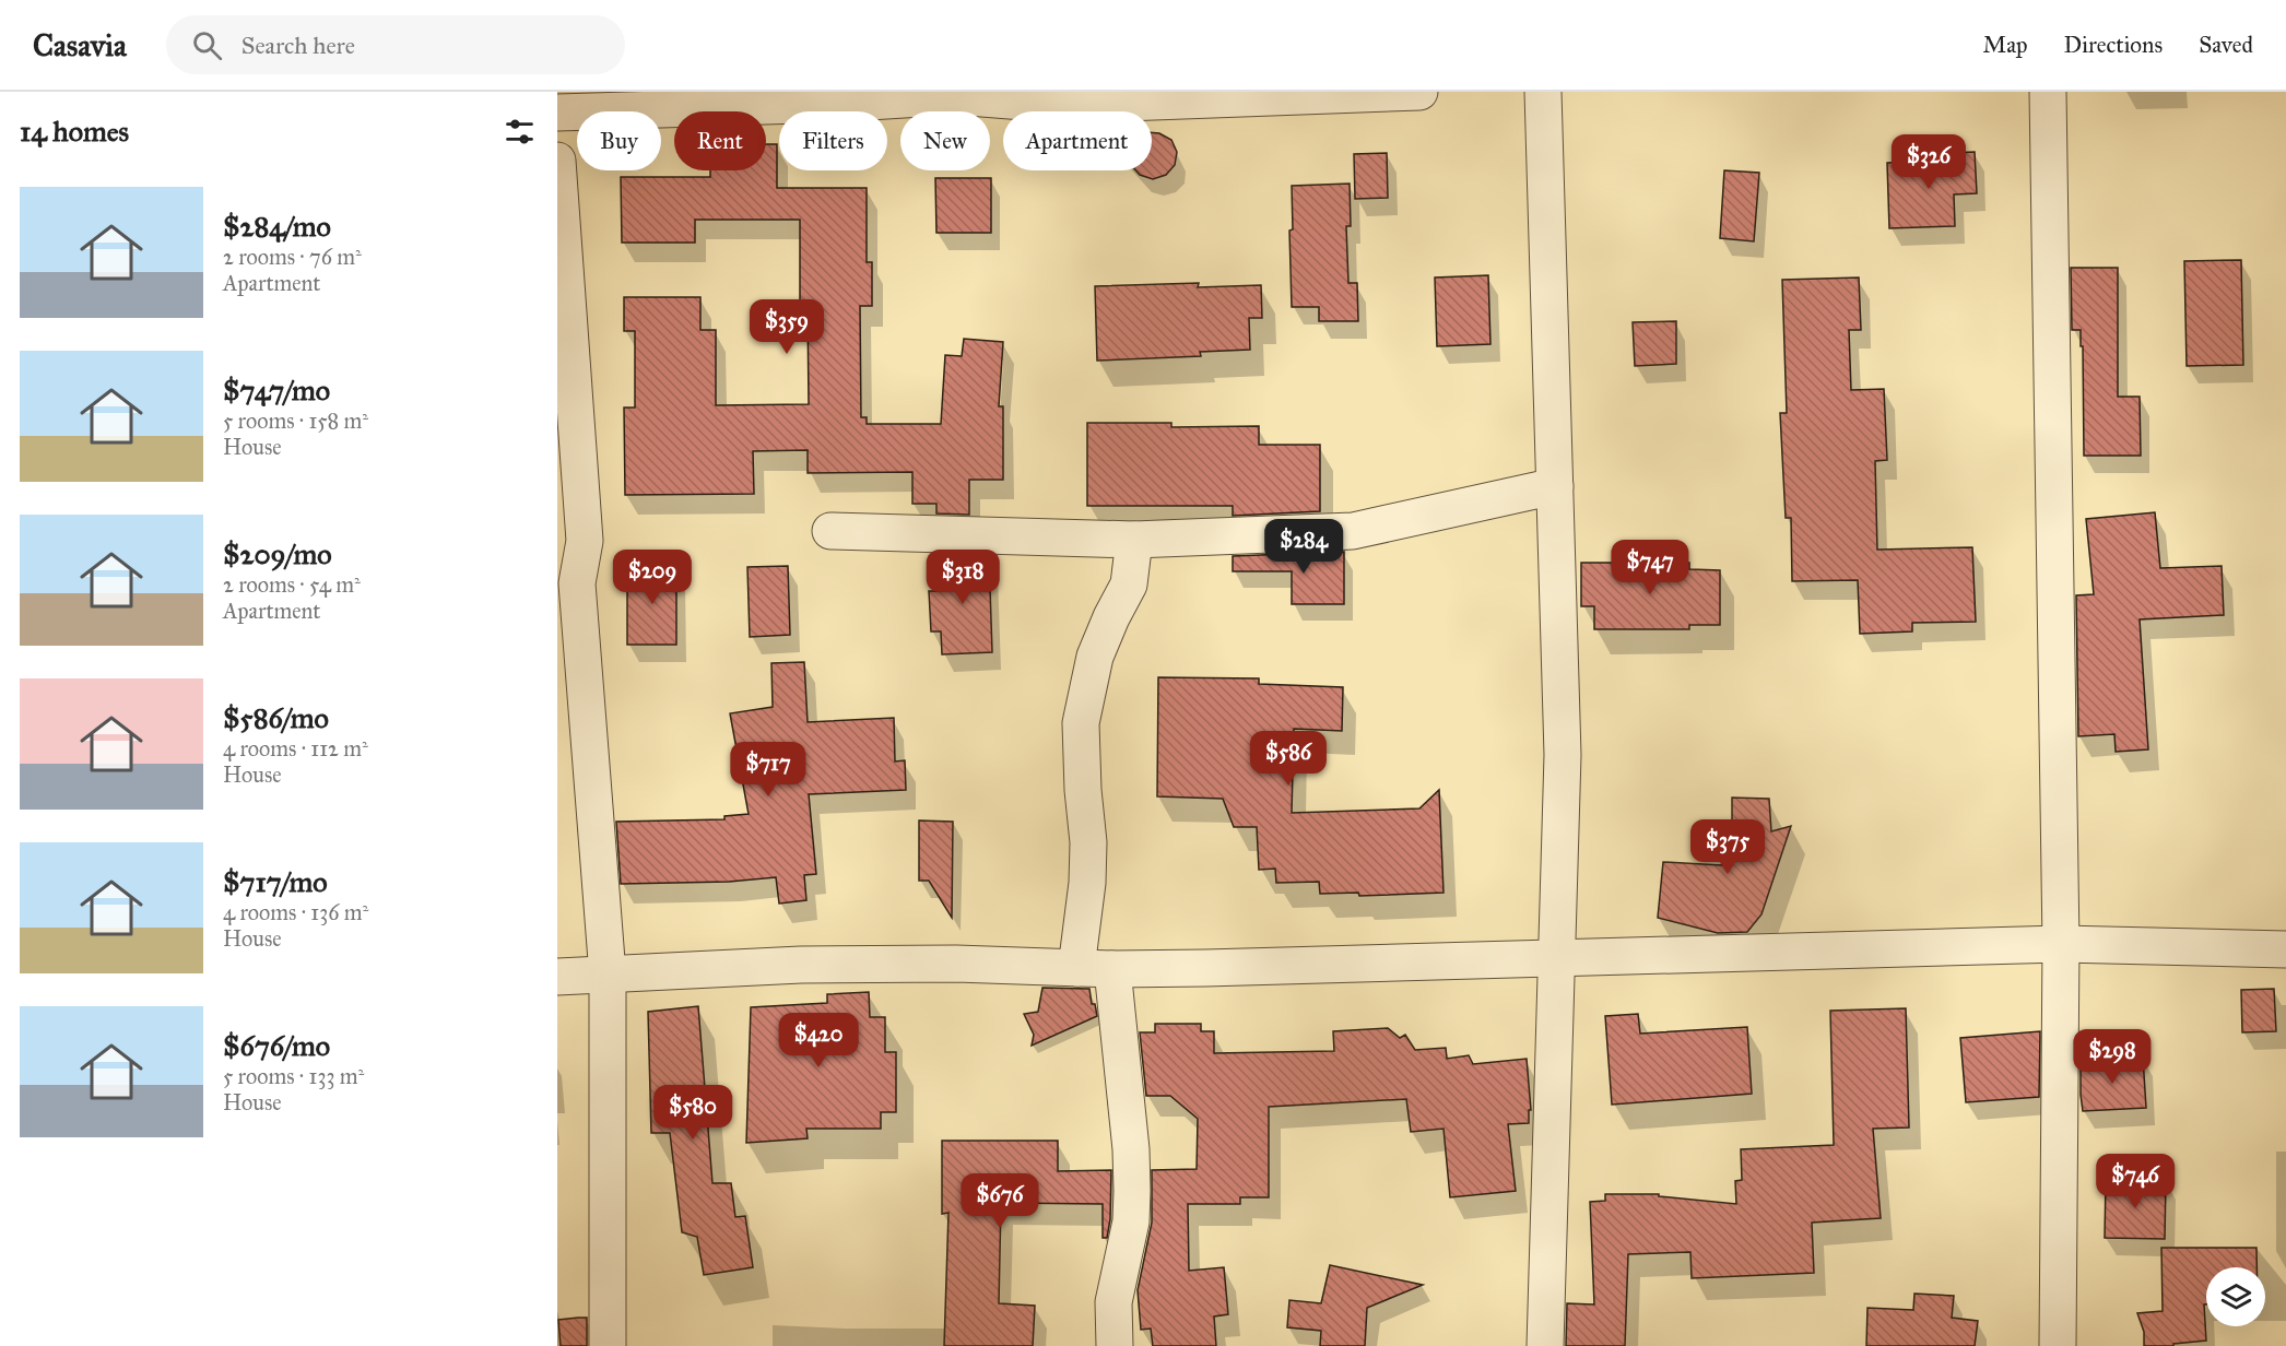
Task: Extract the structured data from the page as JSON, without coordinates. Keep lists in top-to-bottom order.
{
  "page": {
    "header": "Casavia",
    "search": "Search here",
    "nav": ["Map", "Directions", "Saved"],
    "heading": "14 homes",
    "chip": [
      "Buy",
      "Rent",
      "Filters",
      "New",
      "Apartment"
    ],
    "price": [
      "$326",
      "$359",
      "$284",
      "$747",
      "$209",
      "$318",
      "$586",
      "$717",
      "$375",
      "$420",
      "$298",
      "$580",
      "$746",
      "$676"
    ],
    "list": [
      {
        "name": "$284/mo",
        "note": "2 rooms · 76 m² · Apartment"
      },
      {
        "name": "$747/mo",
        "note": "5 rooms · 158 m² · House"
      },
      {
        "name": "$209/mo",
        "note": "2 rooms · 54 m² · Apartment"
      },
      {
        "name": "$586/mo",
        "note": "4 rooms · 112 m² · House"
      },
      {
        "name": "$717/mo",
        "note": "4 rooms · 136 m² · House"
      },
      {
        "name": "$676/mo",
        "note": "5 rooms · 133 m² · House"
      }
    ]
  }
}
